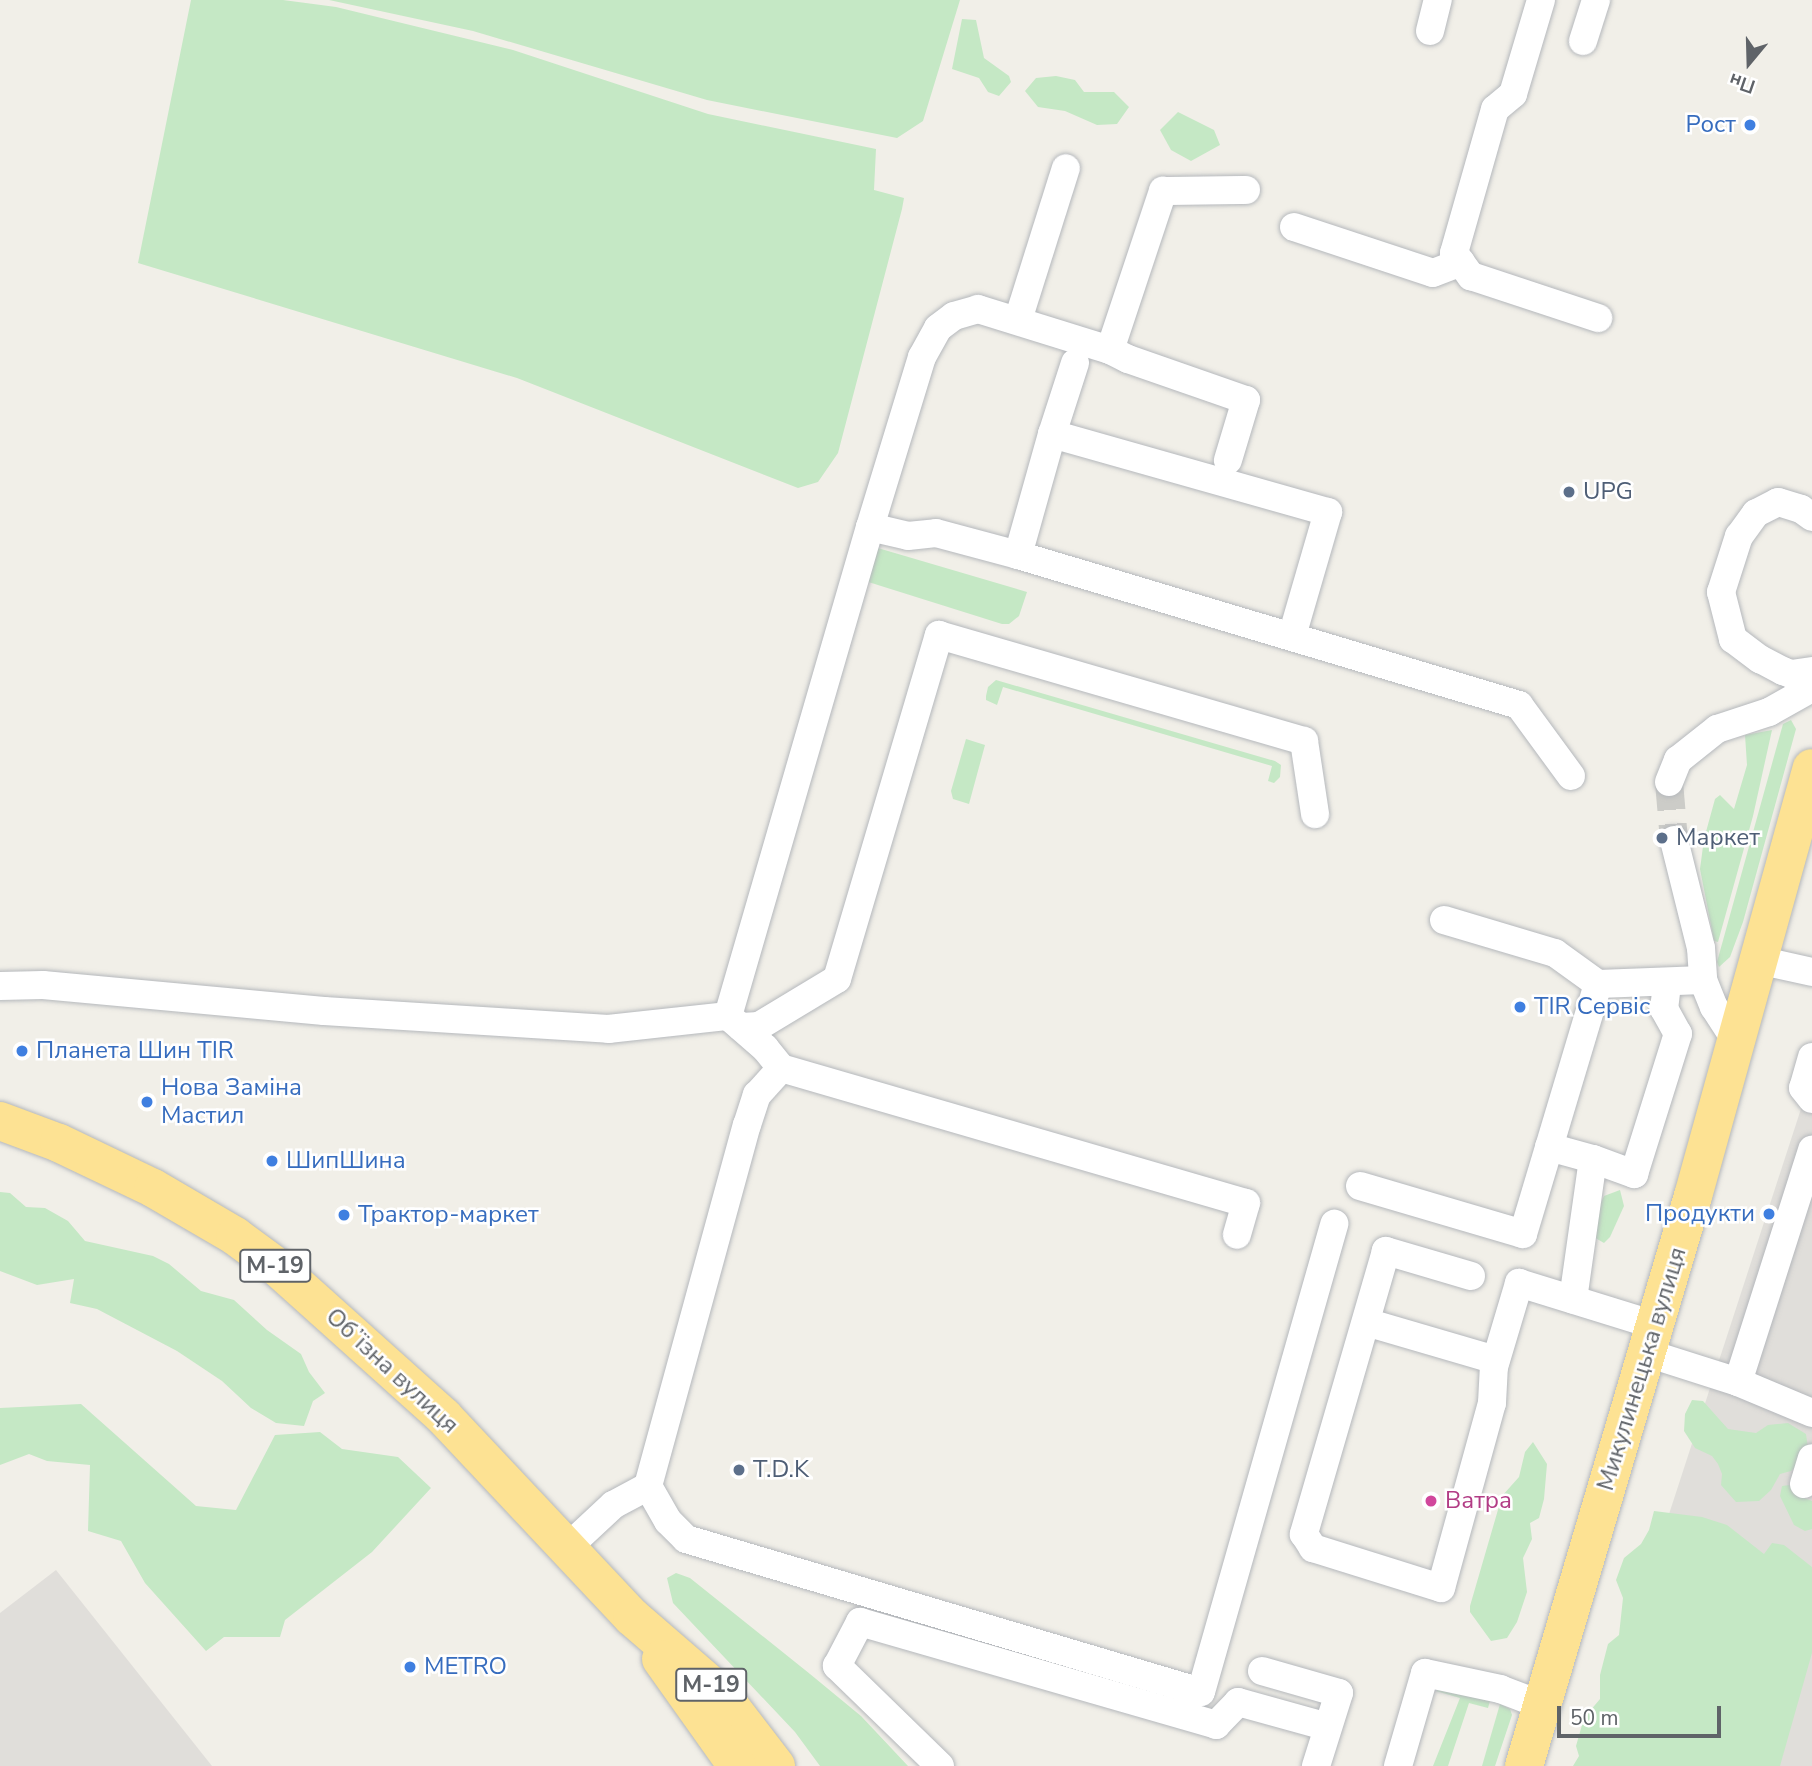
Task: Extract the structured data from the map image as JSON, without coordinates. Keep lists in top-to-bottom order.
{
  "streets": {
    "highway": ["М-19", "Микулинецька вулиця", "Обʼїзна вулиця"]
  },
  "crossings": [
    ["М-19", "Обʼїзна вулиця"]
  ],
  "places": [
    "Рост",
    "UPG",
    "Маркет",
    "TIR Сервіс",
    "Планета Шин TIR",
    "Нова Заміна Мастил",
    "ШипШина",
    "Продукти",
    "Трактор-маркет",
    "T.D.K",
    "Ватра",
    "METRO"
  ],
  "scale_bar": "50 m",
  "north": "bottom"
}
